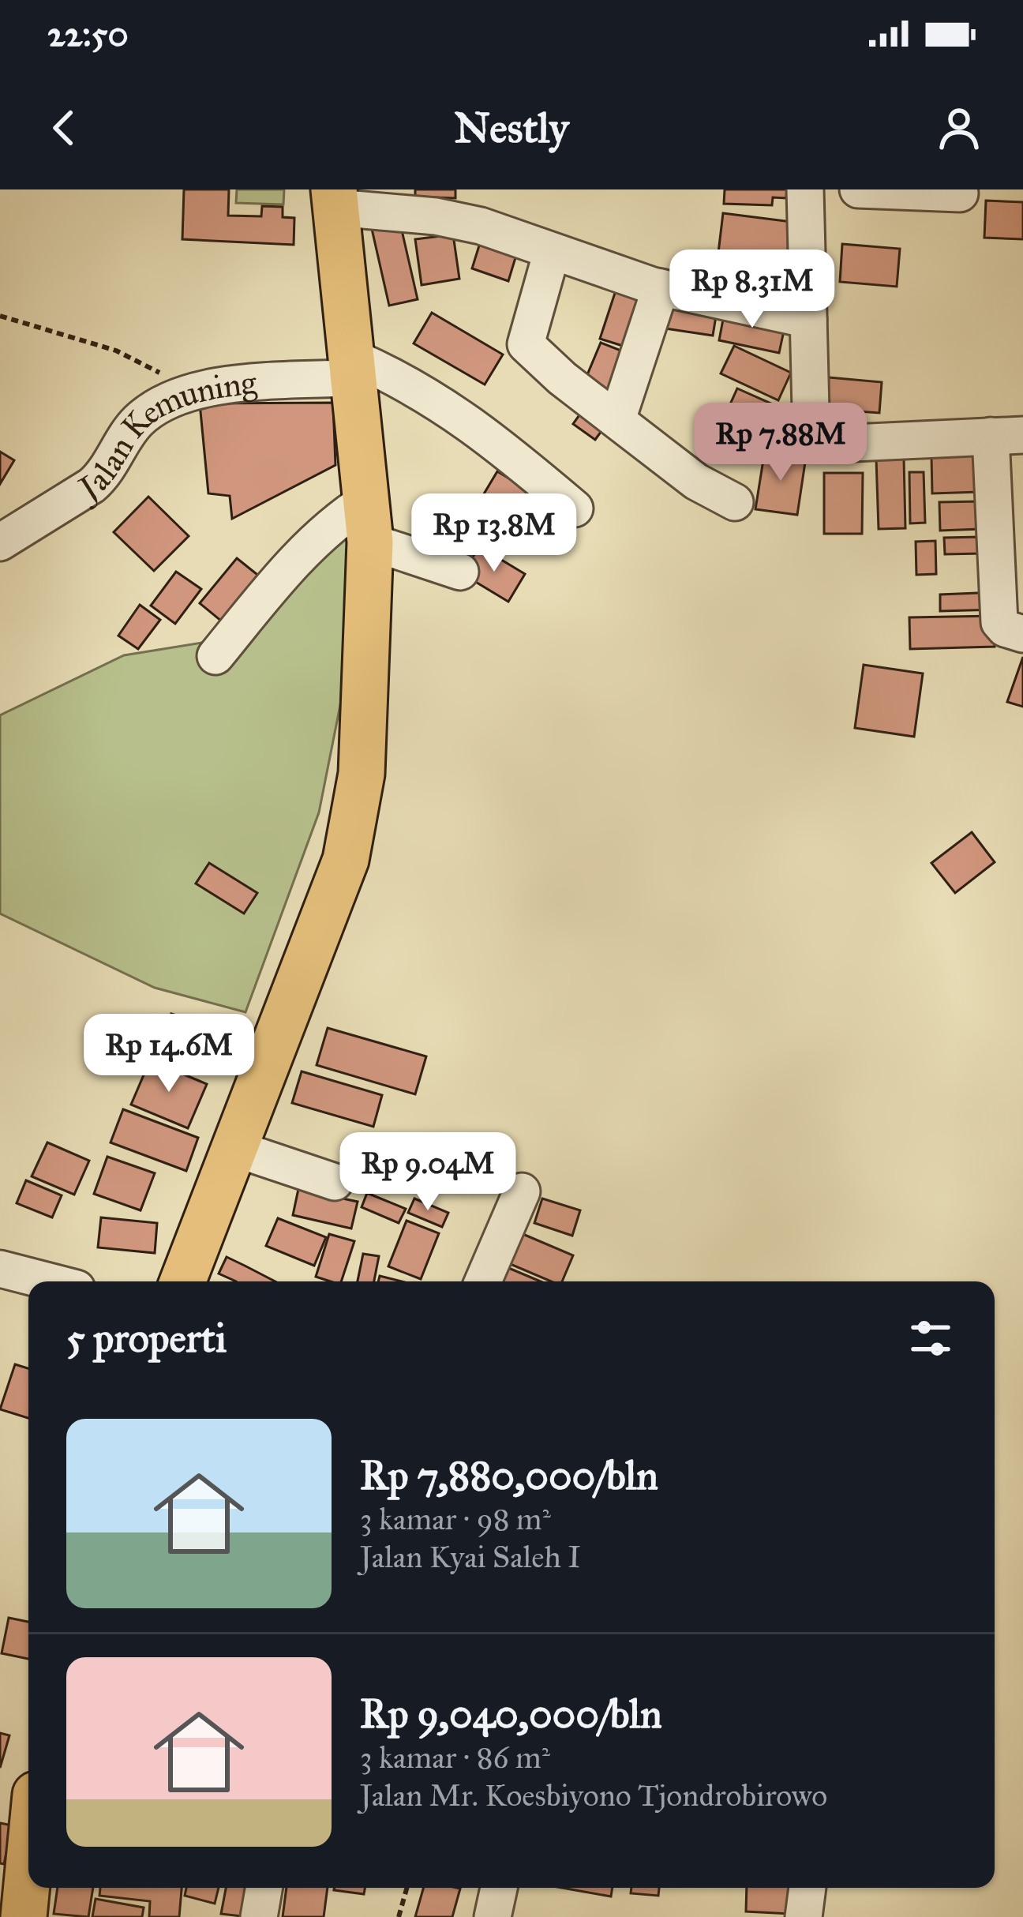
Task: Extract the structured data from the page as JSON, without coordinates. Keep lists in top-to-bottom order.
{
  "streets": {
    "street": ["Jalan Kemuning"]
  },
  "page": {
    "status": "22:50",
    "header": "Nestly",
    "price": [
      "Rp 8.31M",
      "Rp 7.88M",
      "Rp 13.8M",
      "Rp 14.6M",
      "Rp 9.04M"
    ],
    "heading": "5 properti",
    "list": [
      {
        "name": "Rp 7,880,000/bln",
        "note": "3 kamar · 98 m² · Jalan Kyai Saleh I"
      },
      {
        "name": "Rp 9,040,000/bln",
        "note": "3 kamar · 86 m² · Jalan Mr. Koesbiyono Tjondrobirowo"
      }
    ]
  }
}
